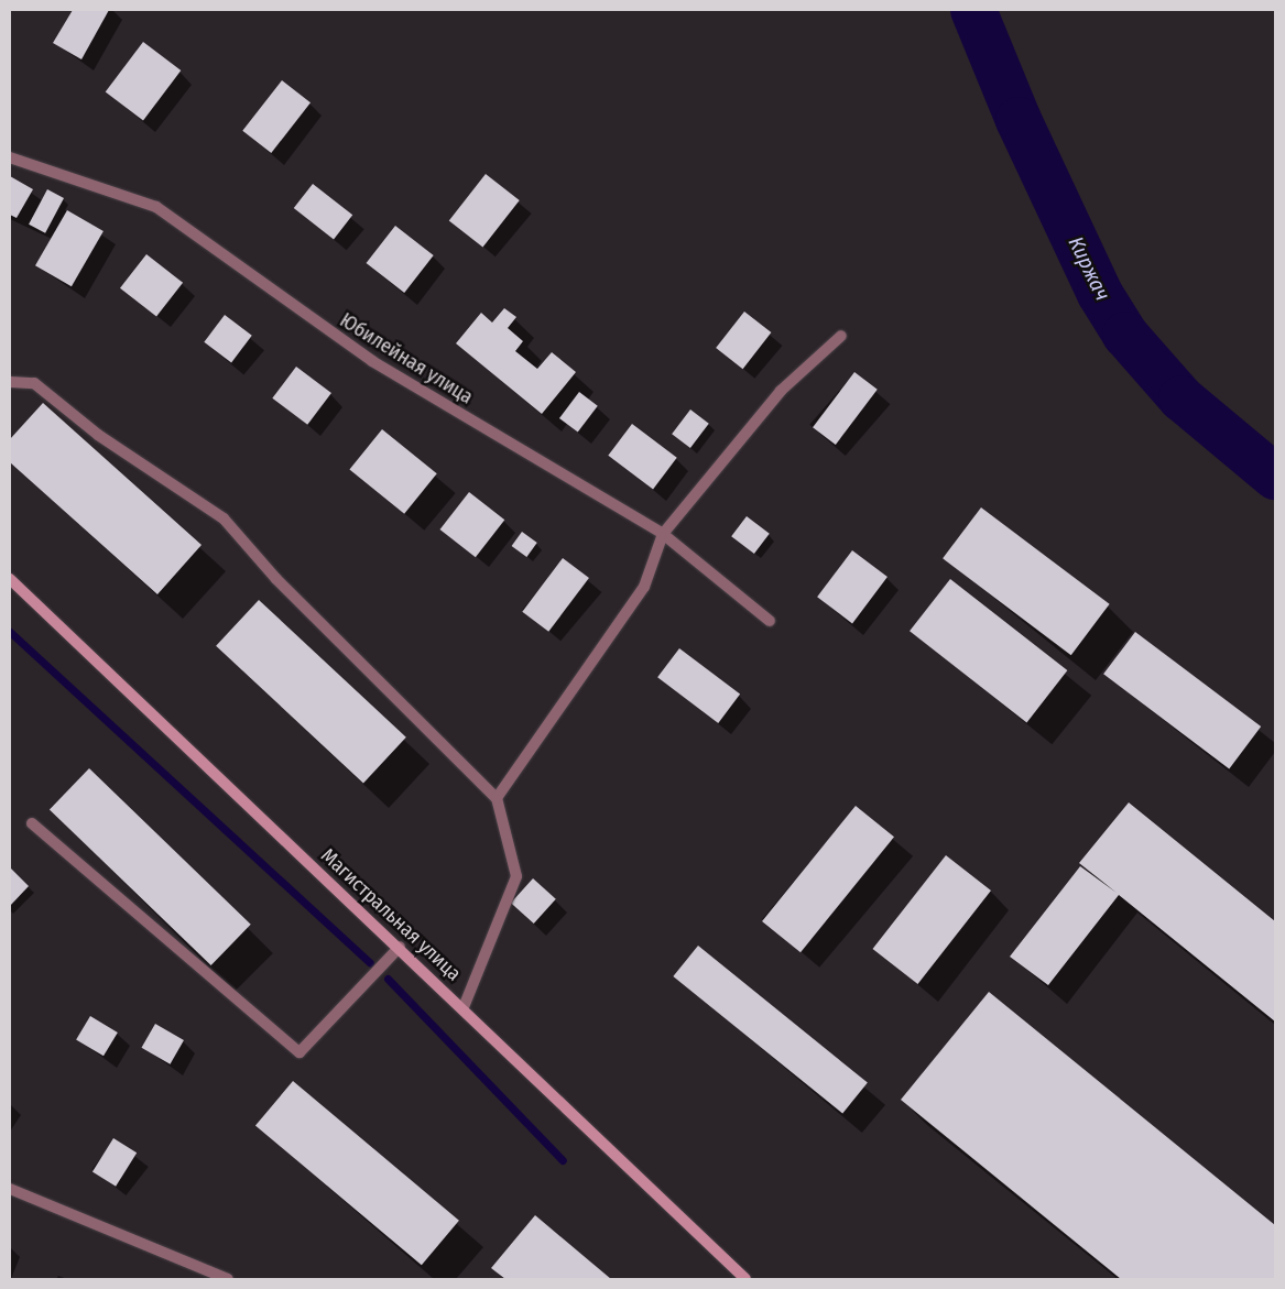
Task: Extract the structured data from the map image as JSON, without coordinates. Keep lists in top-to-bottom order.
{
  "streets": {
    "main road": ["Магистральная улица"],
    "street": ["Юбилейная улица"]
  },
  "water": ["Киржач"]
}
